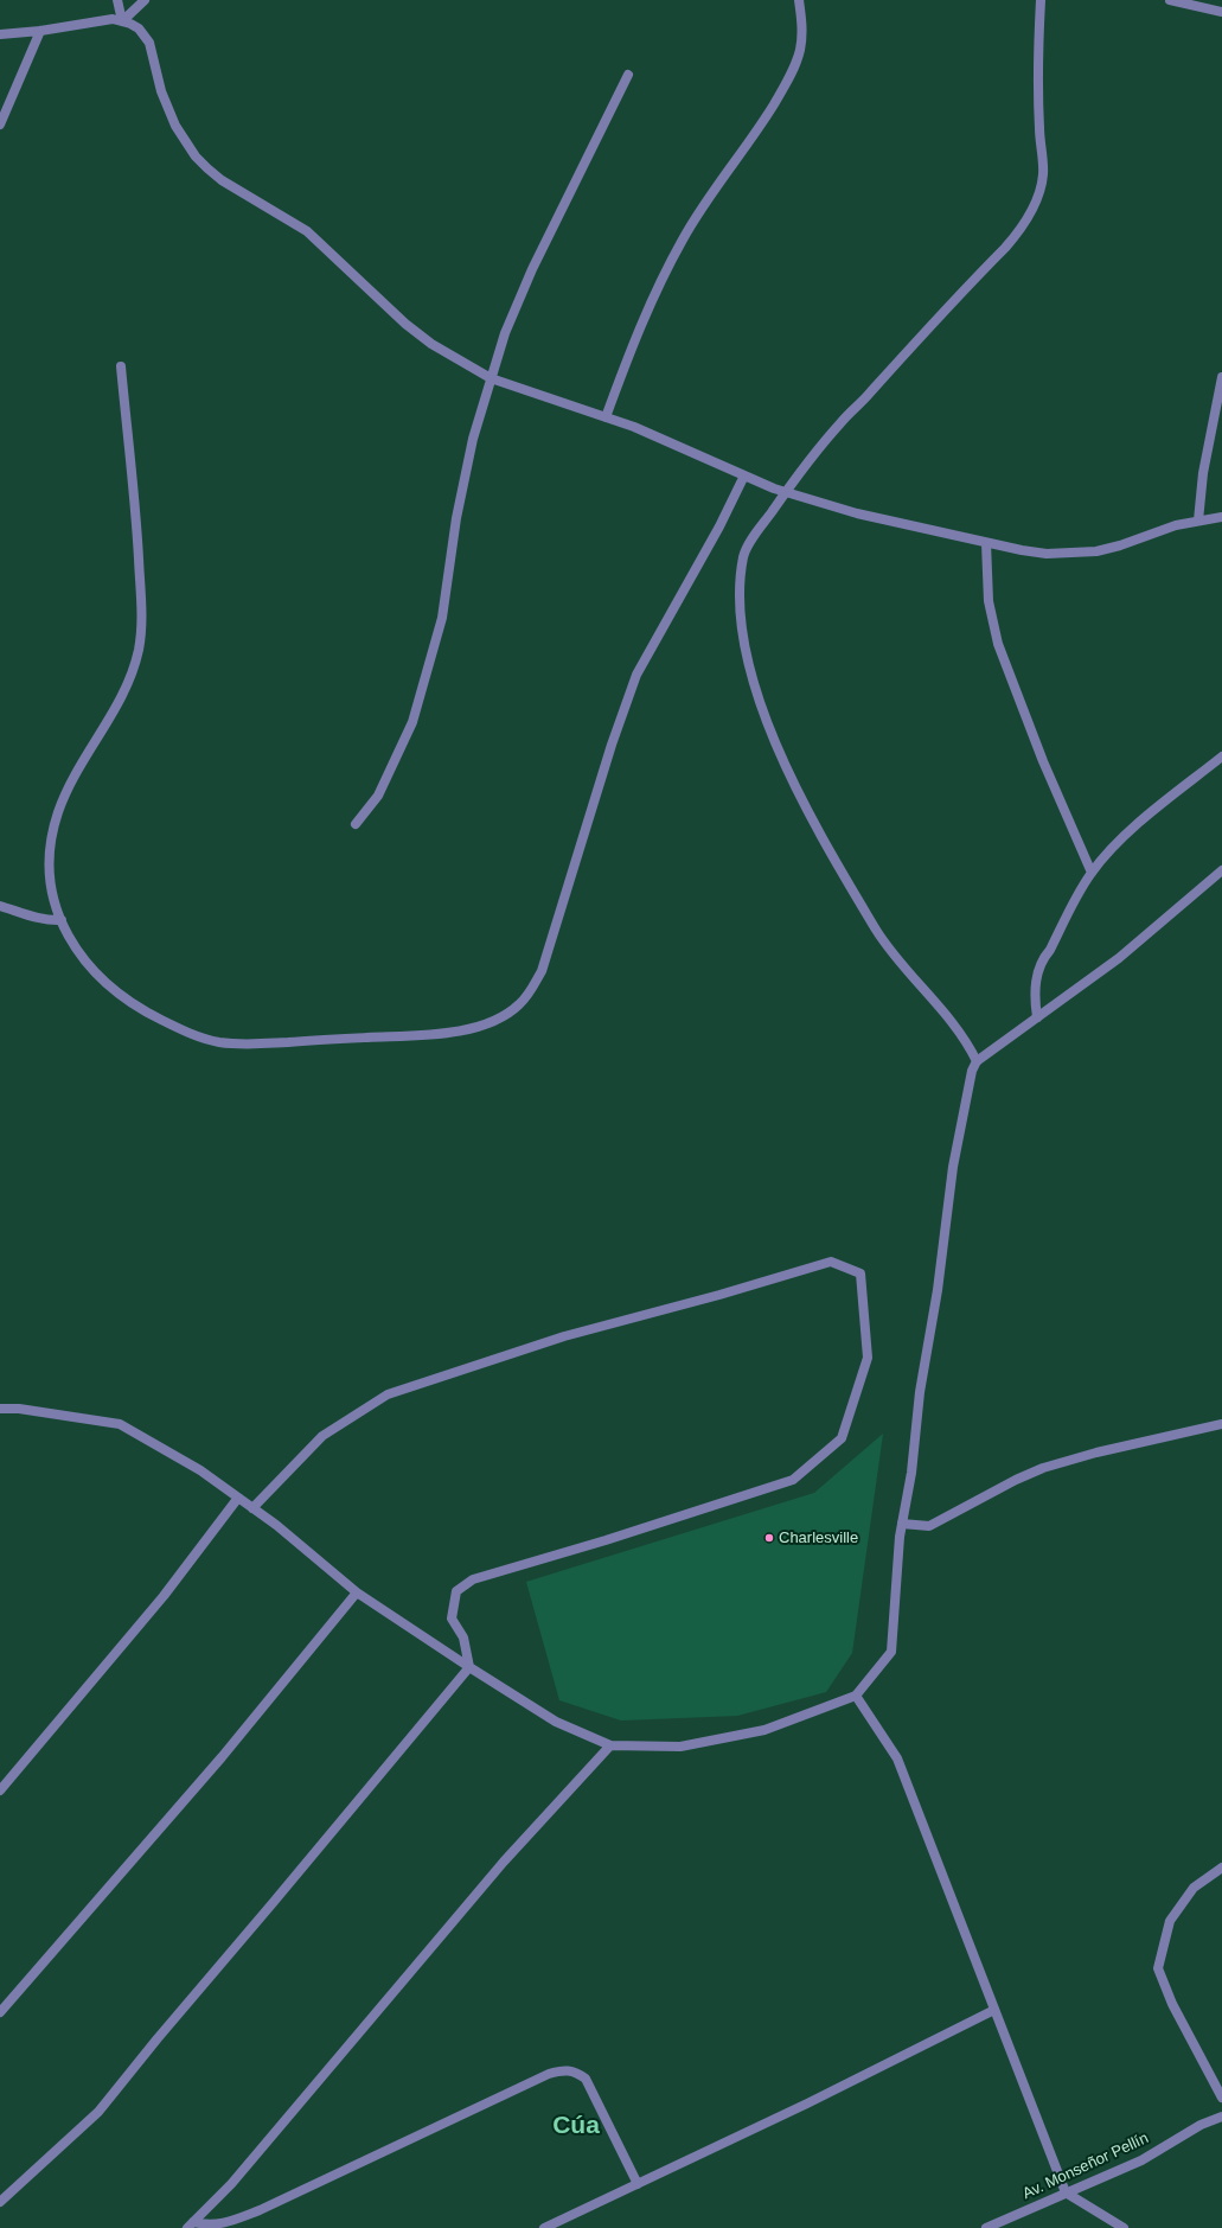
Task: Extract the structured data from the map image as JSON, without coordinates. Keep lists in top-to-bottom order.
{
  "streets": {
    "street": ["Av. Monseñor Pellín"]
  },
  "districts": ["Cúa"],
  "places": ["Charlesville"]
}
